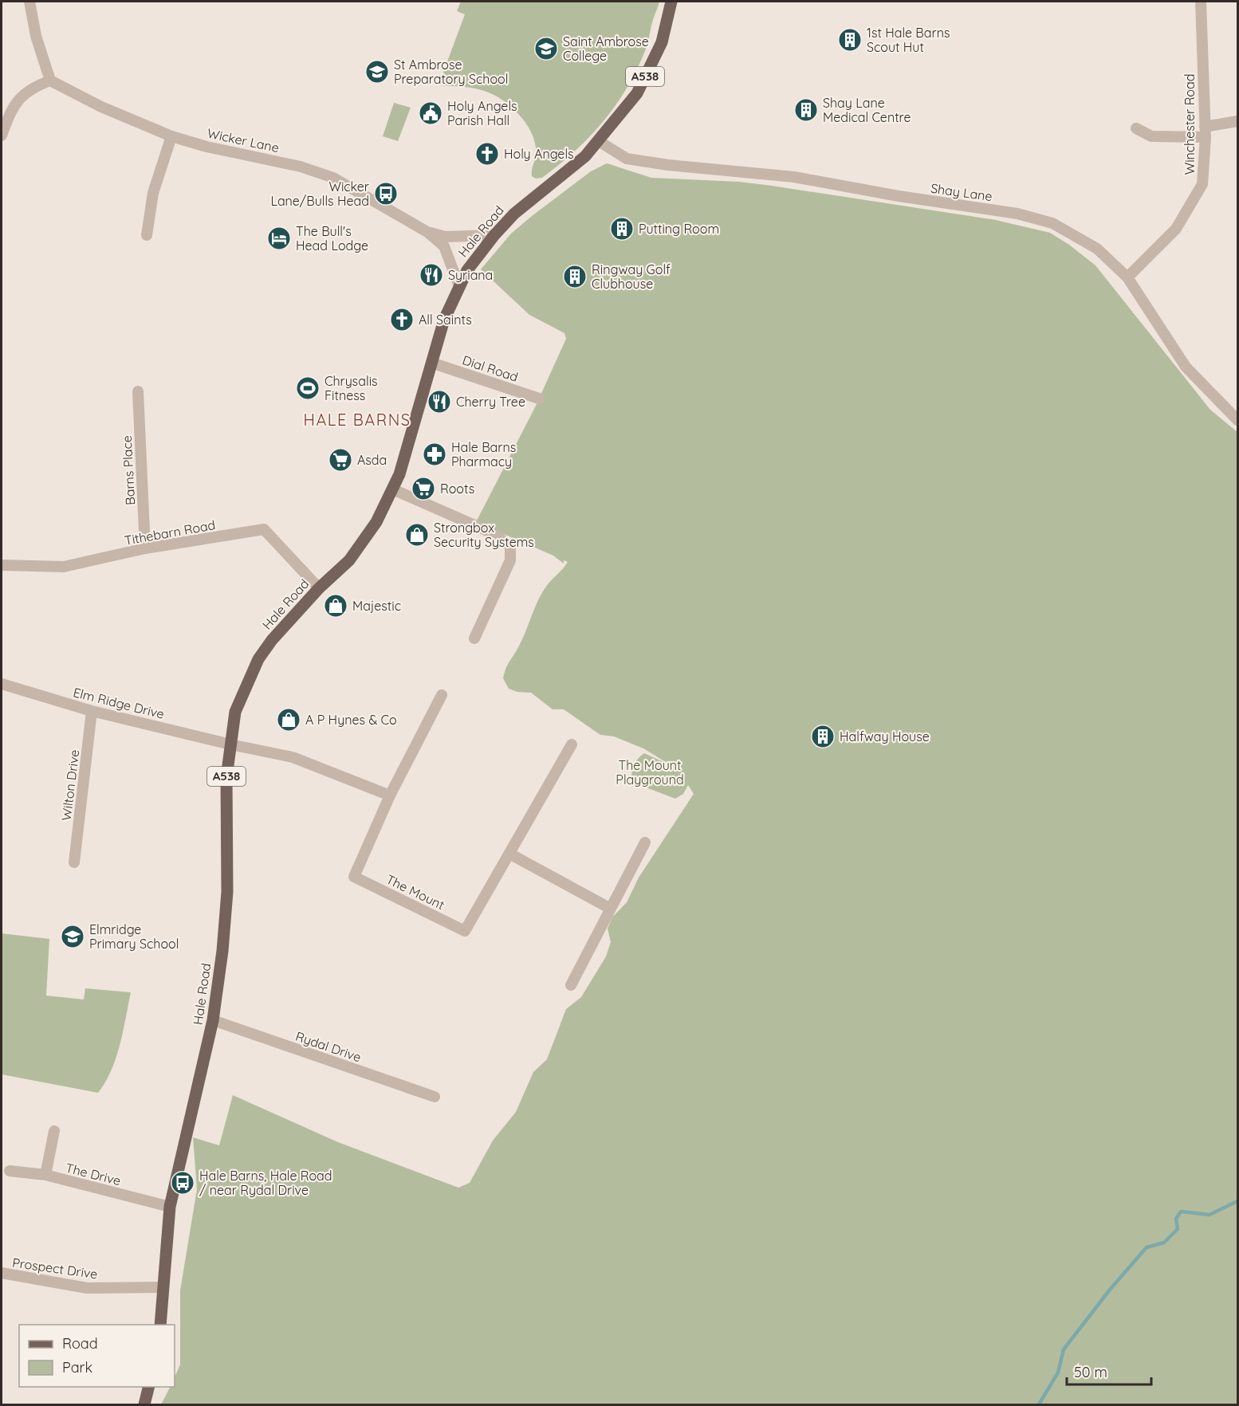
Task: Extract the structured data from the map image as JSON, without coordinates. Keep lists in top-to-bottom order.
{
  "streets": {
    "main road": ["A538", "Hale Road"],
    "street": [
      "Winchester Road",
      "Wicker Lane",
      "Shay Lane",
      "Dial Road",
      "Barns Place",
      "Tithebarn Road",
      "Elm Ridge Drive",
      "Wilton Drive",
      "The Mount",
      "Rydal Drive",
      "The Drive",
      "Prospect Drive"
    ]
  },
  "crossings": [
    ["Winchester Road", "Shay Lane"],
    ["Wicker Lane", "Hale Road"],
    ["Shay Lane", "Hale Road"],
    ["Hale Road", "Dial Road"],
    ["Hale Road", "Tithebarn Road"],
    ["Hale Road", "Elm Ridge Drive"],
    ["Hale Road", "Rydal Drive"],
    ["Hale Road", "The Drive"],
    ["Hale Road", "Prospect Drive"],
    ["Barns Place", "Tithebarn Road"],
    ["Elm Ridge Drive", "Wilton Drive"]
  ],
  "districts": ["HALE BARNS"],
  "parks": ["The Mount Playground"],
  "places": {
    "building": [
      "1st Hale Barns Scout Hut",
      "Shay Lane Medical Centre",
      "Putting Room",
      "Ringway Golf Clubhouse",
      "Halfway House"
    ],
    "school or university": ["Saint Ambrose College", "St Ambrose Preparatory School", "Elmridge Primary School"],
    "public building": ["Holy Angels Parish Hall"],
    "church": ["Holy Angels", "All Saints"],
    "bus stop": ["Wicker Lane/Bulls Head", "Hale Barns, Hale Road / near Rydal Drive"],
    "hotel": ["The Bull's Head Lodge"],
    "restaurant": ["Syriana", "Cherry Tree"],
    "sports": ["Chrysalis Fitness"],
    "pharmacy": ["Hale Barns Pharmacy"],
    "supermarket": ["Asda", "Roots"],
    "shop": ["Strongbox Security Systems", "Majestic", "A P Hynes & Co"]
  },
  "legend": ["Road", "Park"],
  "scale_bar": "50 m"
}
